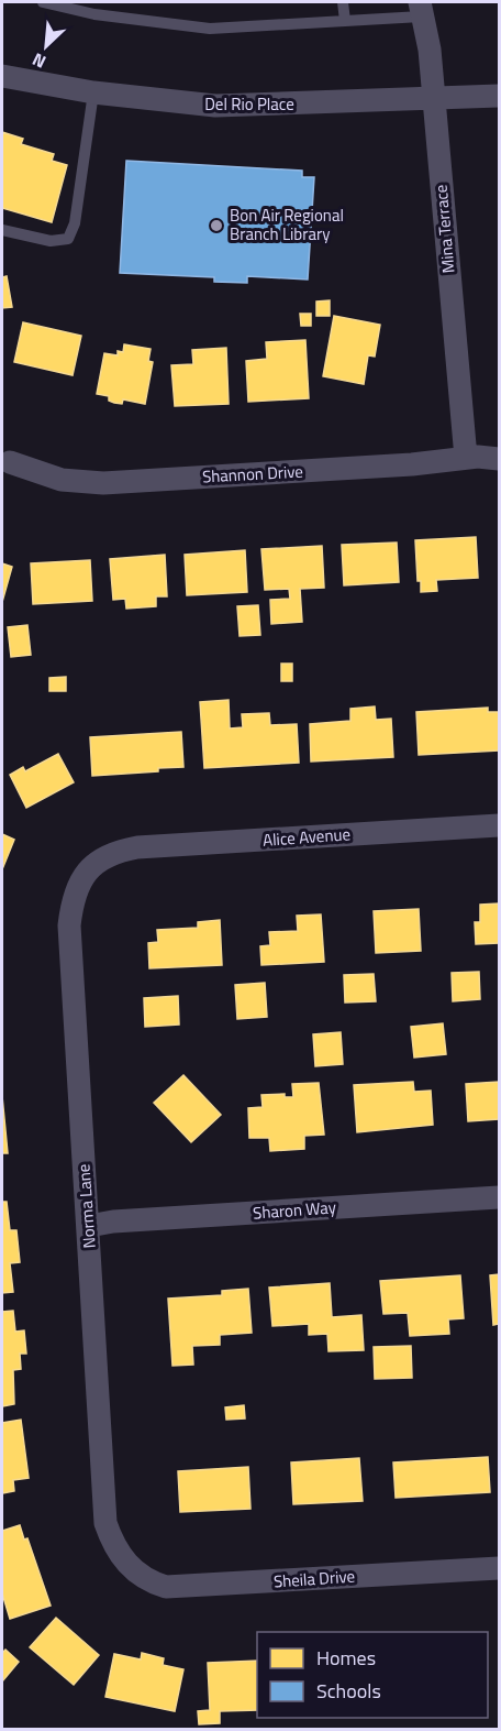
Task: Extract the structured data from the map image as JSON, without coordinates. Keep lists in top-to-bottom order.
{
  "streets": {
    "street": [
      "Del Rio Place",
      "Mina Terrace",
      "Shannon Drive",
      "Alice Avenue",
      "Norma Lane",
      "Sharon Way",
      "Sheila Drive"
    ]
  },
  "crossings": [
    ["Del Rio Place", "Mina Terrace"],
    ["Mina Terrace", "Shannon Drive"],
    ["Alice Avenue", "Norma Lane"],
    ["Norma Lane", "Sharon Way"],
    ["Norma Lane", "Sheila Drive"]
  ],
  "places": ["Bon Air Regional Branch Library"],
  "legend": ["Homes", "Schools"],
  "north": "bottom left"
}
